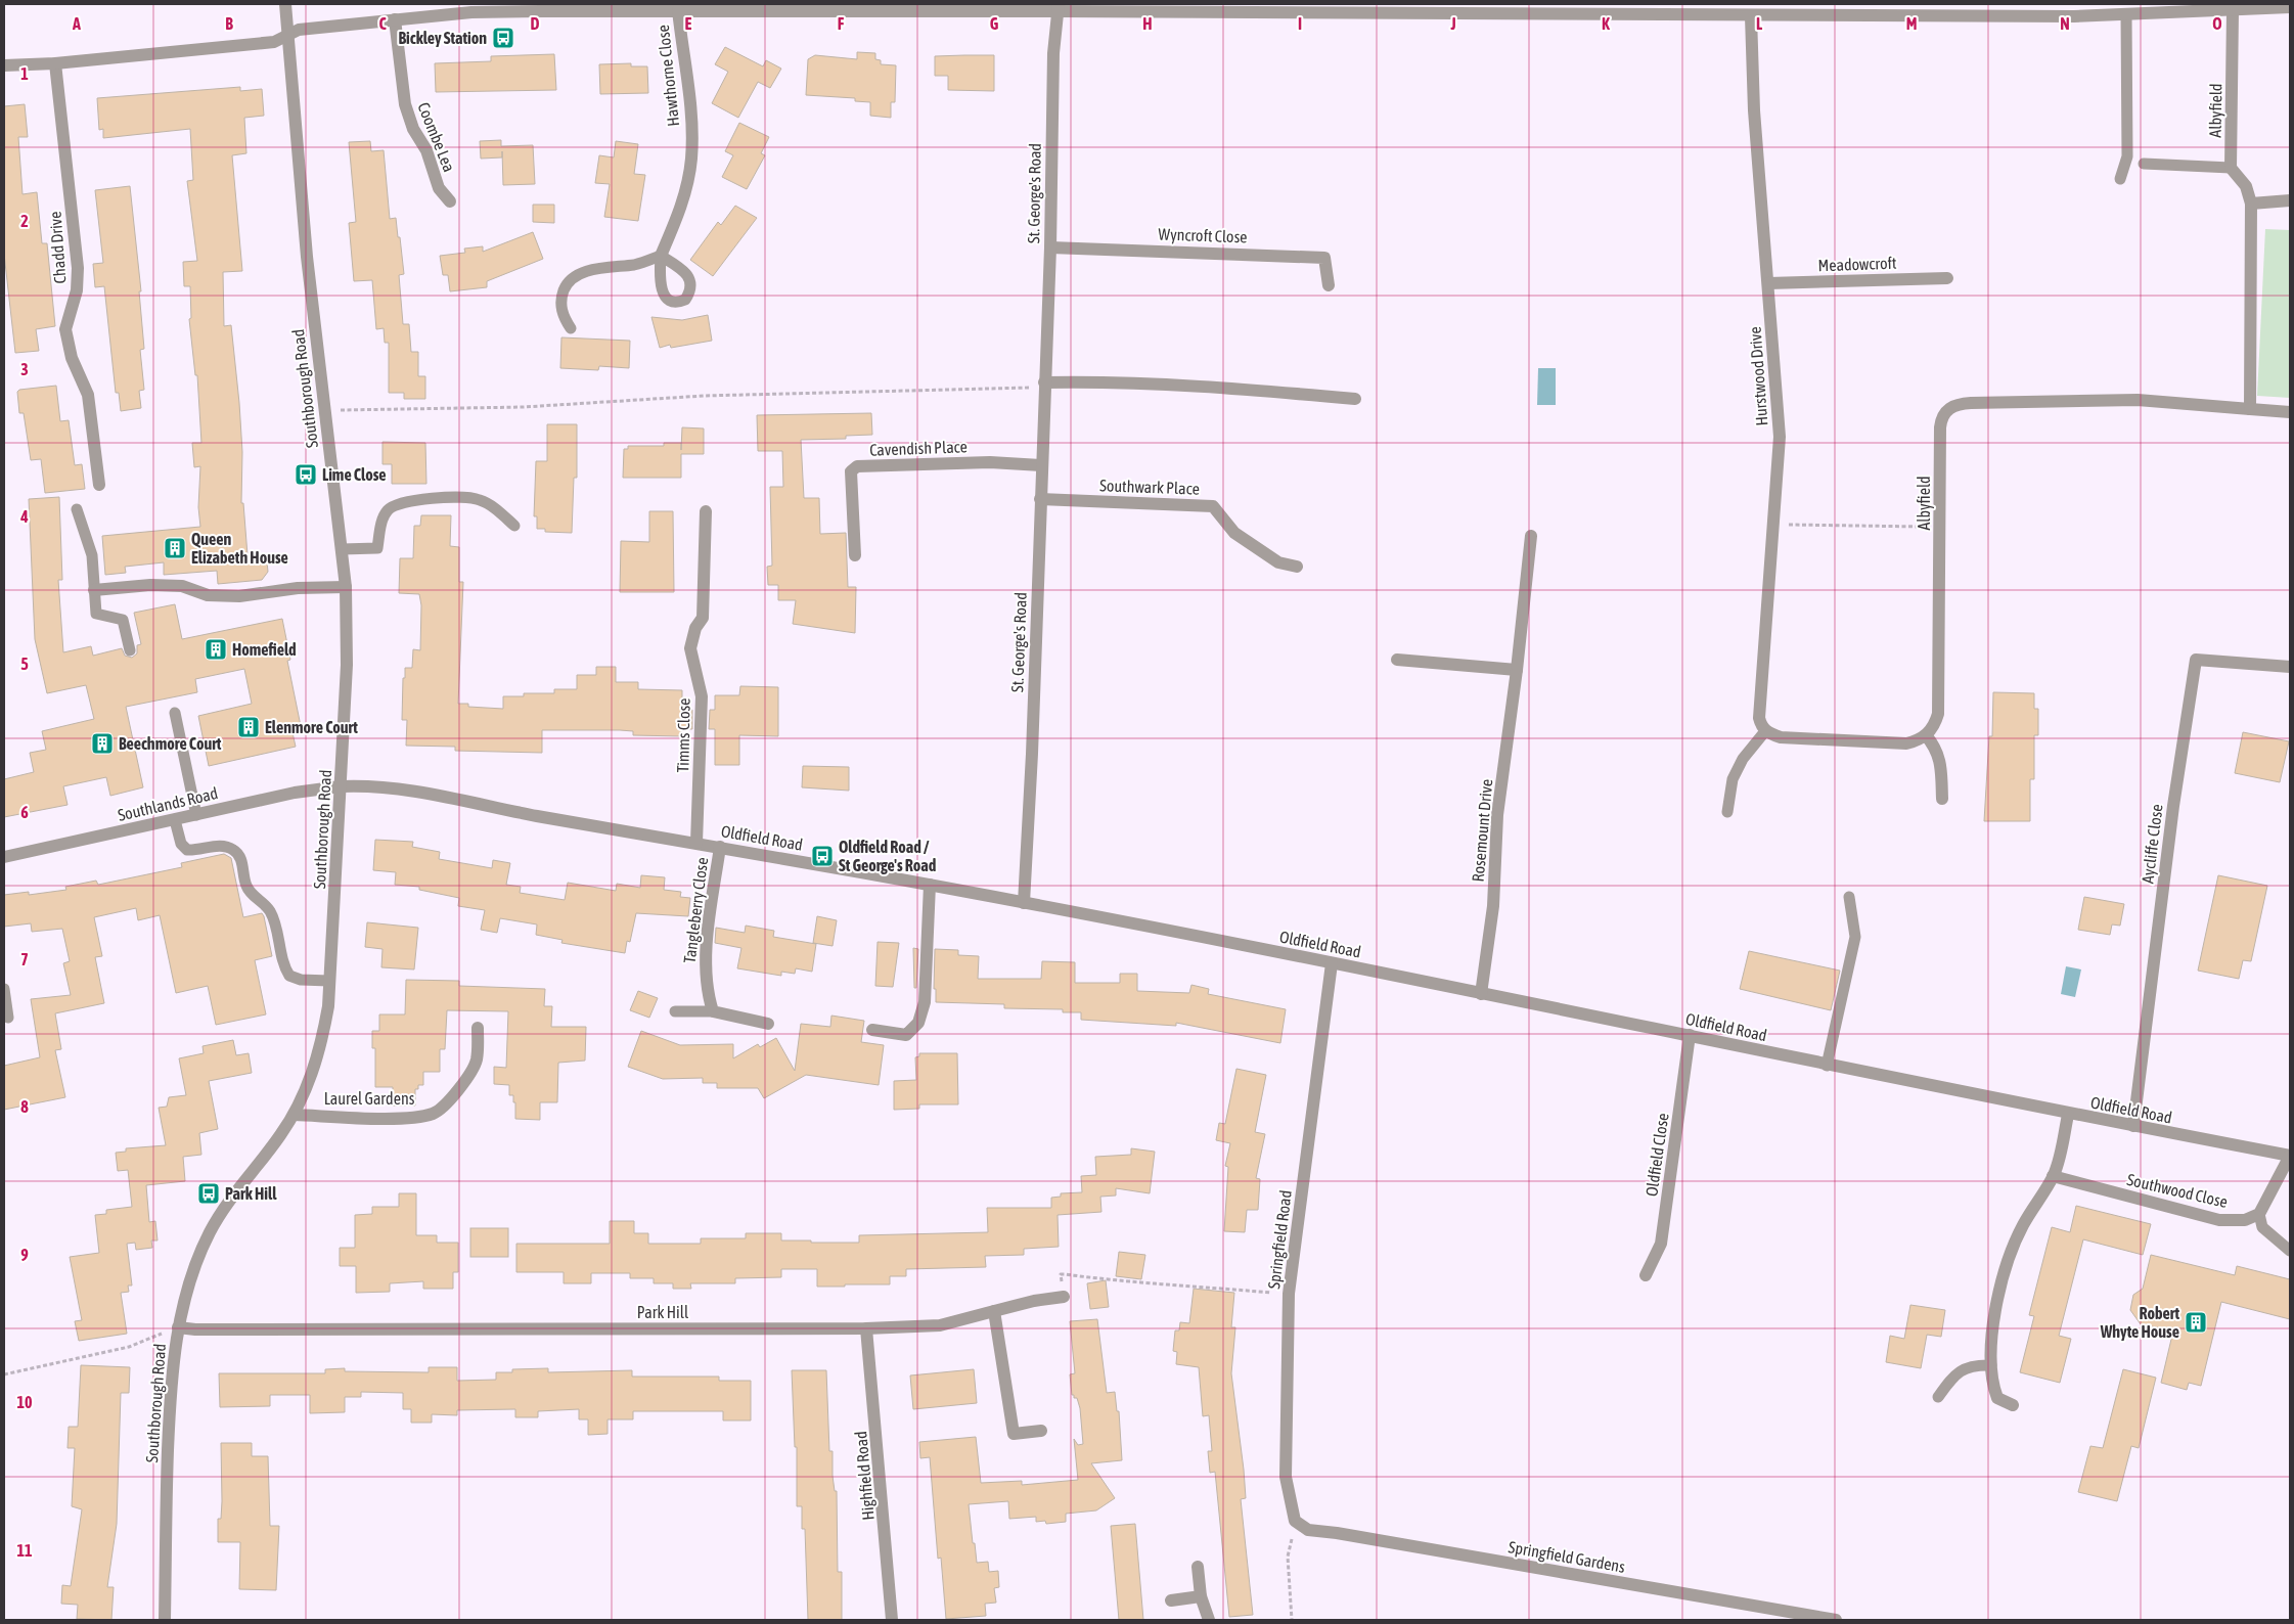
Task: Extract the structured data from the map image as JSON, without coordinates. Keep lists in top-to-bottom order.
{
  "streets": {
    "street": [
      "Hawthorne Close",
      "Albyfield",
      "Coombe Lea",
      "St. George's Road",
      "Wyncroft Close",
      "Chadd Drive",
      "Meadowcroft",
      "Hurstwood Drive",
      "Southborough Road",
      "Cavendish Place",
      "Southwark Place",
      "Timms Close",
      "Southlands Road",
      "Rosemount Drive",
      "Oldfield Road",
      "Aycliffe Close",
      "Tangleberry Close",
      "Laurel Gardens",
      "Oldfield Close",
      "Southwood Close",
      "Springfield Road",
      "Park Hill",
      "Highfield Road",
      "Springfield Gardens"
    ]
  },
  "crossings": [
    ["St. George's Road", "Wyncroft Close"],
    ["St. George's Road", "Cavendish Place"],
    ["St. George's Road", "Southwark Place"],
    ["St. George's Road", "Oldfield Road"],
    ["Meadowcroft", "Hurstwood Drive"],
    ["Southborough Road", "Southlands Road"],
    ["Southborough Road", "Oldfield Road"],
    ["Southborough Road", "Laurel Gardens"],
    ["Southborough Road", "Park Hill"],
    ["Timms Close", "Oldfield Road"],
    ["Southlands Road", "Oldfield Road"],
    ["Rosemount Drive", "Oldfield Road"],
    ["Oldfield Road", "Aycliffe Close"],
    ["Oldfield Road", "Tangleberry Close"],
    ["Oldfield Road", "Oldfield Close"],
    ["Oldfield Road", "Springfield Road"],
    ["Springfield Road", "Springfield Gardens"],
    ["Park Hill", "Highfield Road"]
  ],
  "places": {
    "bus stop": [
      "Bickley Station",
      "Lime Close",
      "Oldfield Road / St George's Road",
      "Park Hill"
    ],
    "building": [
      "Queen Elizabeth House",
      "Homefield",
      "Elenmore Court",
      "Beechmore Court",
      "Robert Whyte House"
    ]
  },
  "grid": {
    "columns": [
      "A",
      "B",
      "C",
      "D",
      "E",
      "F",
      "G",
      "H",
      "I",
      "J",
      "K",
      "L",
      "M",
      "N",
      "O"
    ],
    "rows": [
      "1",
      "2",
      "3",
      "4",
      "5",
      "6",
      "7",
      "8",
      "9",
      "10",
      "11"
    ]
  }
}
